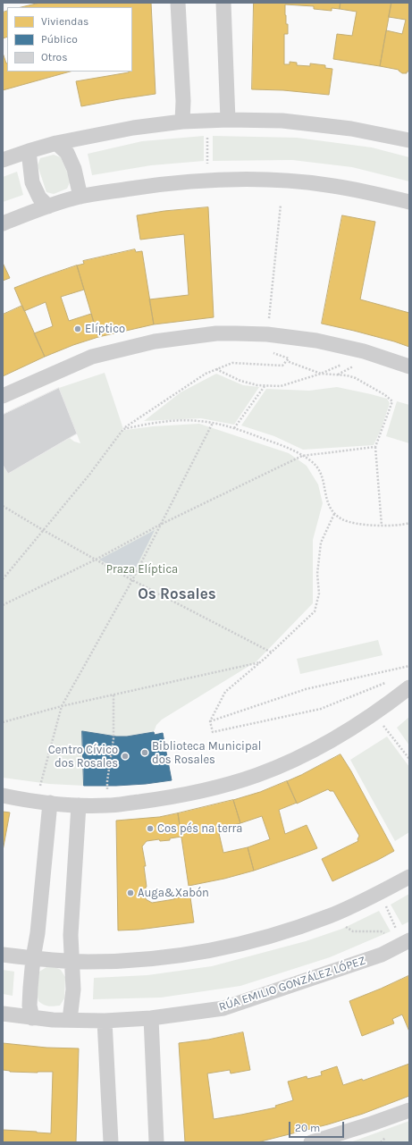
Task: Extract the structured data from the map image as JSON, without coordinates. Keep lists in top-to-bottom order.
{
  "streets": {
    "street": ["RÚA EMILIO GONZÁLEZ LÓPEZ"]
  },
  "districts": ["Os Rosales"],
  "parks": ["Praza Elíptica"],
  "places": [
    "Elíptico",
    "Biblioteca Municipal dos Rosales",
    "Centro Cívico dos Rosales",
    "Cos pés na terra",
    "Auga&Xabón"
  ],
  "legend": ["Viviendas", "Público", "Otros"],
  "scale_bar": "20 m"
}
